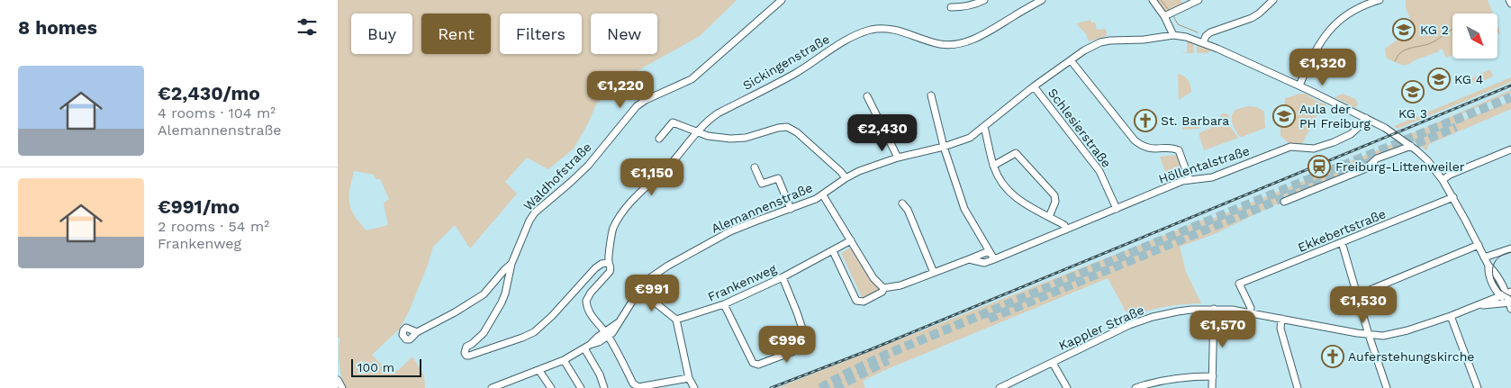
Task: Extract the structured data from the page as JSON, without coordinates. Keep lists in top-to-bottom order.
{
  "streets": {
    "street": [
      "Sickingenstraße",
      "Schlesierstraße",
      "Höllentalstraße",
      "Waldhofstraße",
      "Alemannenstraße",
      "Ekkebertstraße",
      "Frankenweg",
      "Kappler Straße"
    ]
  },
  "crossings": [
    ["Sickingenstraße", "Alemannenstraße"],
    ["Schlesierstraße", "Höllentalstraße"],
    ["Schlesierstraße", "Alemannenstraße"],
    ["Ekkebertstraße", "Kappler Straße"]
  ],
  "places": {
    "school or university": [
      "KG 2",
      "KG 4",
      "KG 3",
      "Aula der PH Freiburg"
    ],
    "church": ["St. Barbara", "Auferstehungskirche"],
    "station": ["Freiburg-Littenweiler"]
  },
  "scale_bar": "100 m",
  "north": "bottom right",
  "page": {
    "heading": "8 homes",
    "chip": [
      "Buy",
      "Rent",
      "Filters",
      "New"
    ],
    "price": [
      "€1,320",
      "€1,220",
      "€2,430",
      "€1,150",
      "€991",
      "€1,530",
      "€1,570",
      "€996"
    ],
    "list": [
      {
        "name": "€2,430/mo",
        "note": "4 rooms · 104 m² · Alemannenstraße"
      },
      {
        "name": "€991/mo",
        "note": "2 rooms · 54 m² · Frankenweg"
      }
    ],
    "scale": "100 m"
  }
}
